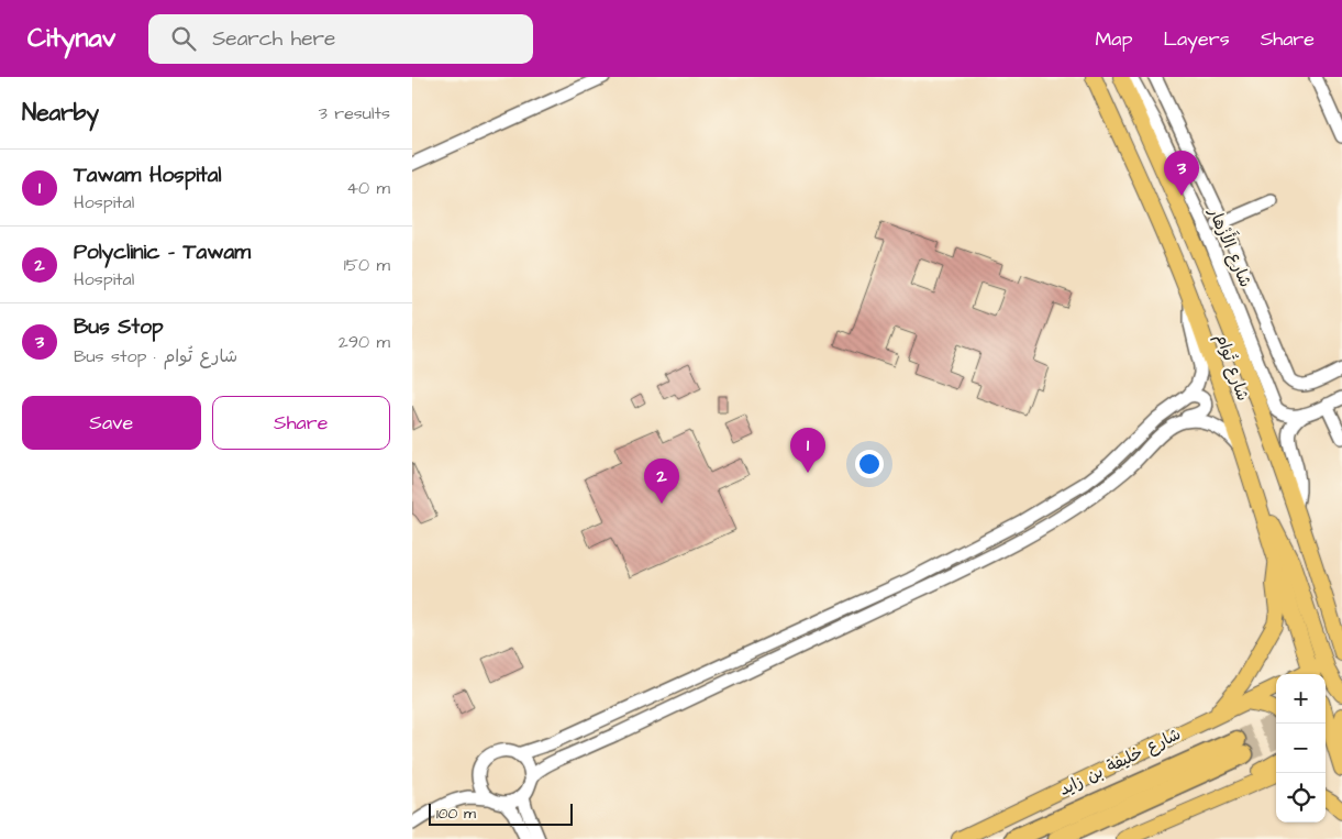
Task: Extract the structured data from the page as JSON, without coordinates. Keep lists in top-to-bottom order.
{
  "streets": {
    "highway": ["شارع خليفة بن زايد"],
    "main road": ["شارع تُوام"],
    "street": ["شارع الأَزْهار"]
  },
  "scale_bar": "100 m",
  "page": {
    "header": "Citynav",
    "search": "Search here",
    "nav": ["Map", "Layers", "Share"],
    "heading": ["Nearby", "3 results"],
    "list": [
      {
        "mark": "1",
        "name": "Tawam Hospital",
        "note": "Hospital",
        "value": "40 m"
      },
      {
        "mark": "2",
        "name": "Polyclinic - Tawam",
        "note": "Hospital",
        "value": "150 m"
      },
      {
        "mark": "3",
        "name": "Bus Stop",
        "note": "Bus stop · شارع تُوام",
        "value": "290 m"
      }
    ],
    "pins": ["3", "1", "2"],
    "buttons": ["Save", "Share"],
    "map_buttons": ["+", "−"],
    "scale": "100 m"
  }
}
